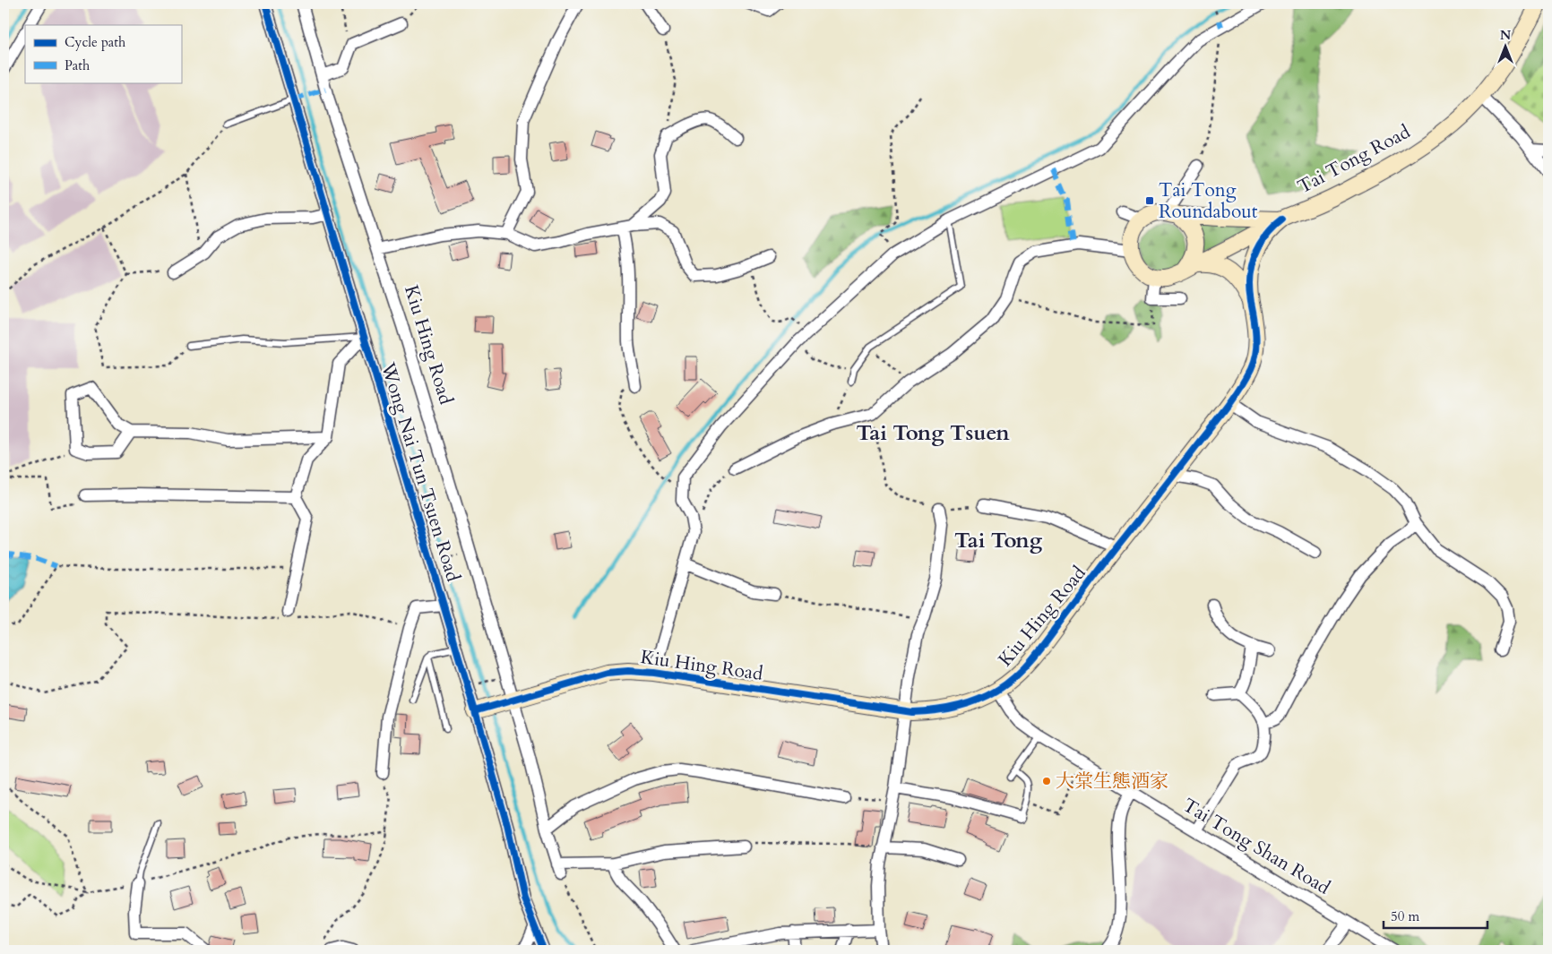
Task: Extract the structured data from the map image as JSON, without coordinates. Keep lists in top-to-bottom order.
{
  "streets": {
    "street": [
      "Tai Tong Road",
      "Kiu Hing Road",
      "Wong Nai Tun Tsuen Road",
      "Tai Tong Shan Road"
    ]
  },
  "crossings": [
    ["Tai Tong Road", "Kiu Hing Road"],
    ["Kiu Hing Road", "Wong Nai Tun Tsuen Road"],
    ["Kiu Hing Road", "Tai Tong Shan Road"]
  ],
  "districts": ["Tai Tong Tsuen", "Tai Tong"],
  "places": {
    "transit": ["Tai Tong Roundabout"],
    "other": ["大棠生態酒家"]
  },
  "legend": ["Cycle path", "Path"],
  "scale_bar": "50 m",
  "north": "top"
}
